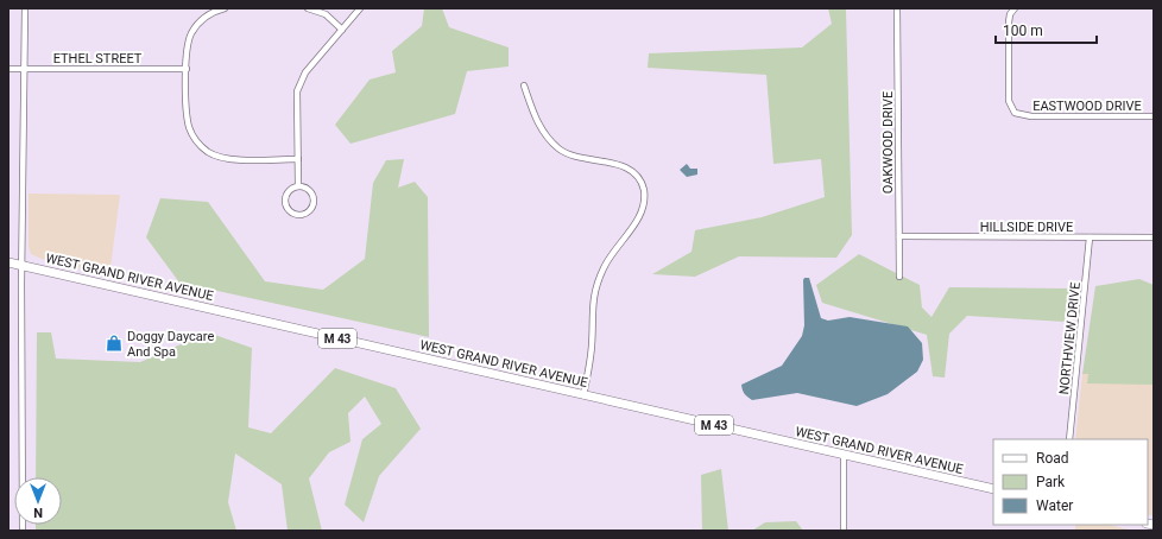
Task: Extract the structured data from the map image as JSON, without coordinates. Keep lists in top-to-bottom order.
{
  "streets": {
    "main road": ["WEST GRAND RIVER AVENUE", "M 43"],
    "street": [
      "ETHEL STREET",
      "EASTWOOD DRIVE",
      "OAKWOOD DRIVE",
      "HILLSIDE DRIVE",
      "NORTHVIEW DRIVE"
    ]
  },
  "crossings": [
    ["OAKWOOD DRIVE", "HILLSIDE DRIVE"],
    ["HILLSIDE DRIVE", "NORTHVIEW DRIVE"]
  ],
  "places": {
    "shop": ["Doggy Daycare And Spa"]
  },
  "legend": ["Road", "Park", "Water"],
  "scale_bar": "100 m",
  "north": "bottom"
}
